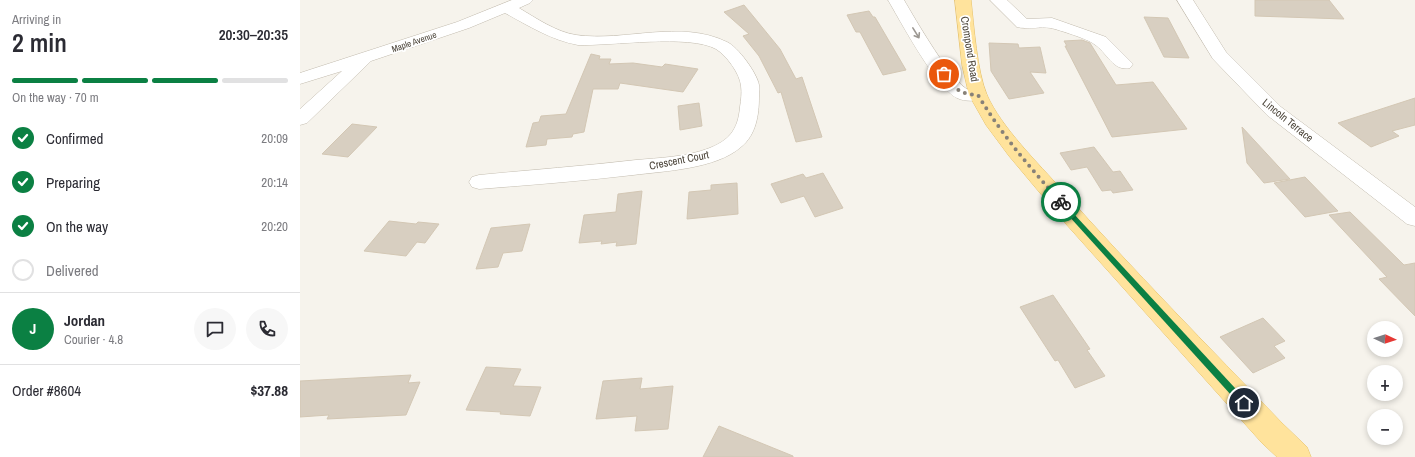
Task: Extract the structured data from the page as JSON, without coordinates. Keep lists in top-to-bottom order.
{
  "streets": {
    "main road": ["Crompond Road"],
    "street": ["Maple Avenue", "Lincoln Terrace", "Crescent Court"]
  },
  "crossings": [
    ["Maple Avenue", "Crescent Court"]
  ],
  "north": "right",
  "page": {
    "heading": ["2 min", "Arriving in", "20:30–20:35"],
    "panel": [
      "Jordan",
      "Courier · 4.8",
      "Order #8604",
      "$37.88"
    ],
    "bar": "On the way · 70 m",
    "list": [
      ["Confirmed", "20:09"],
      ["Preparing", "20:14"],
      ["On the way", "20:20"],
      "Delivered"
    ],
    "round": "J",
    "map_buttons": ["+", "−"]
  }
}
